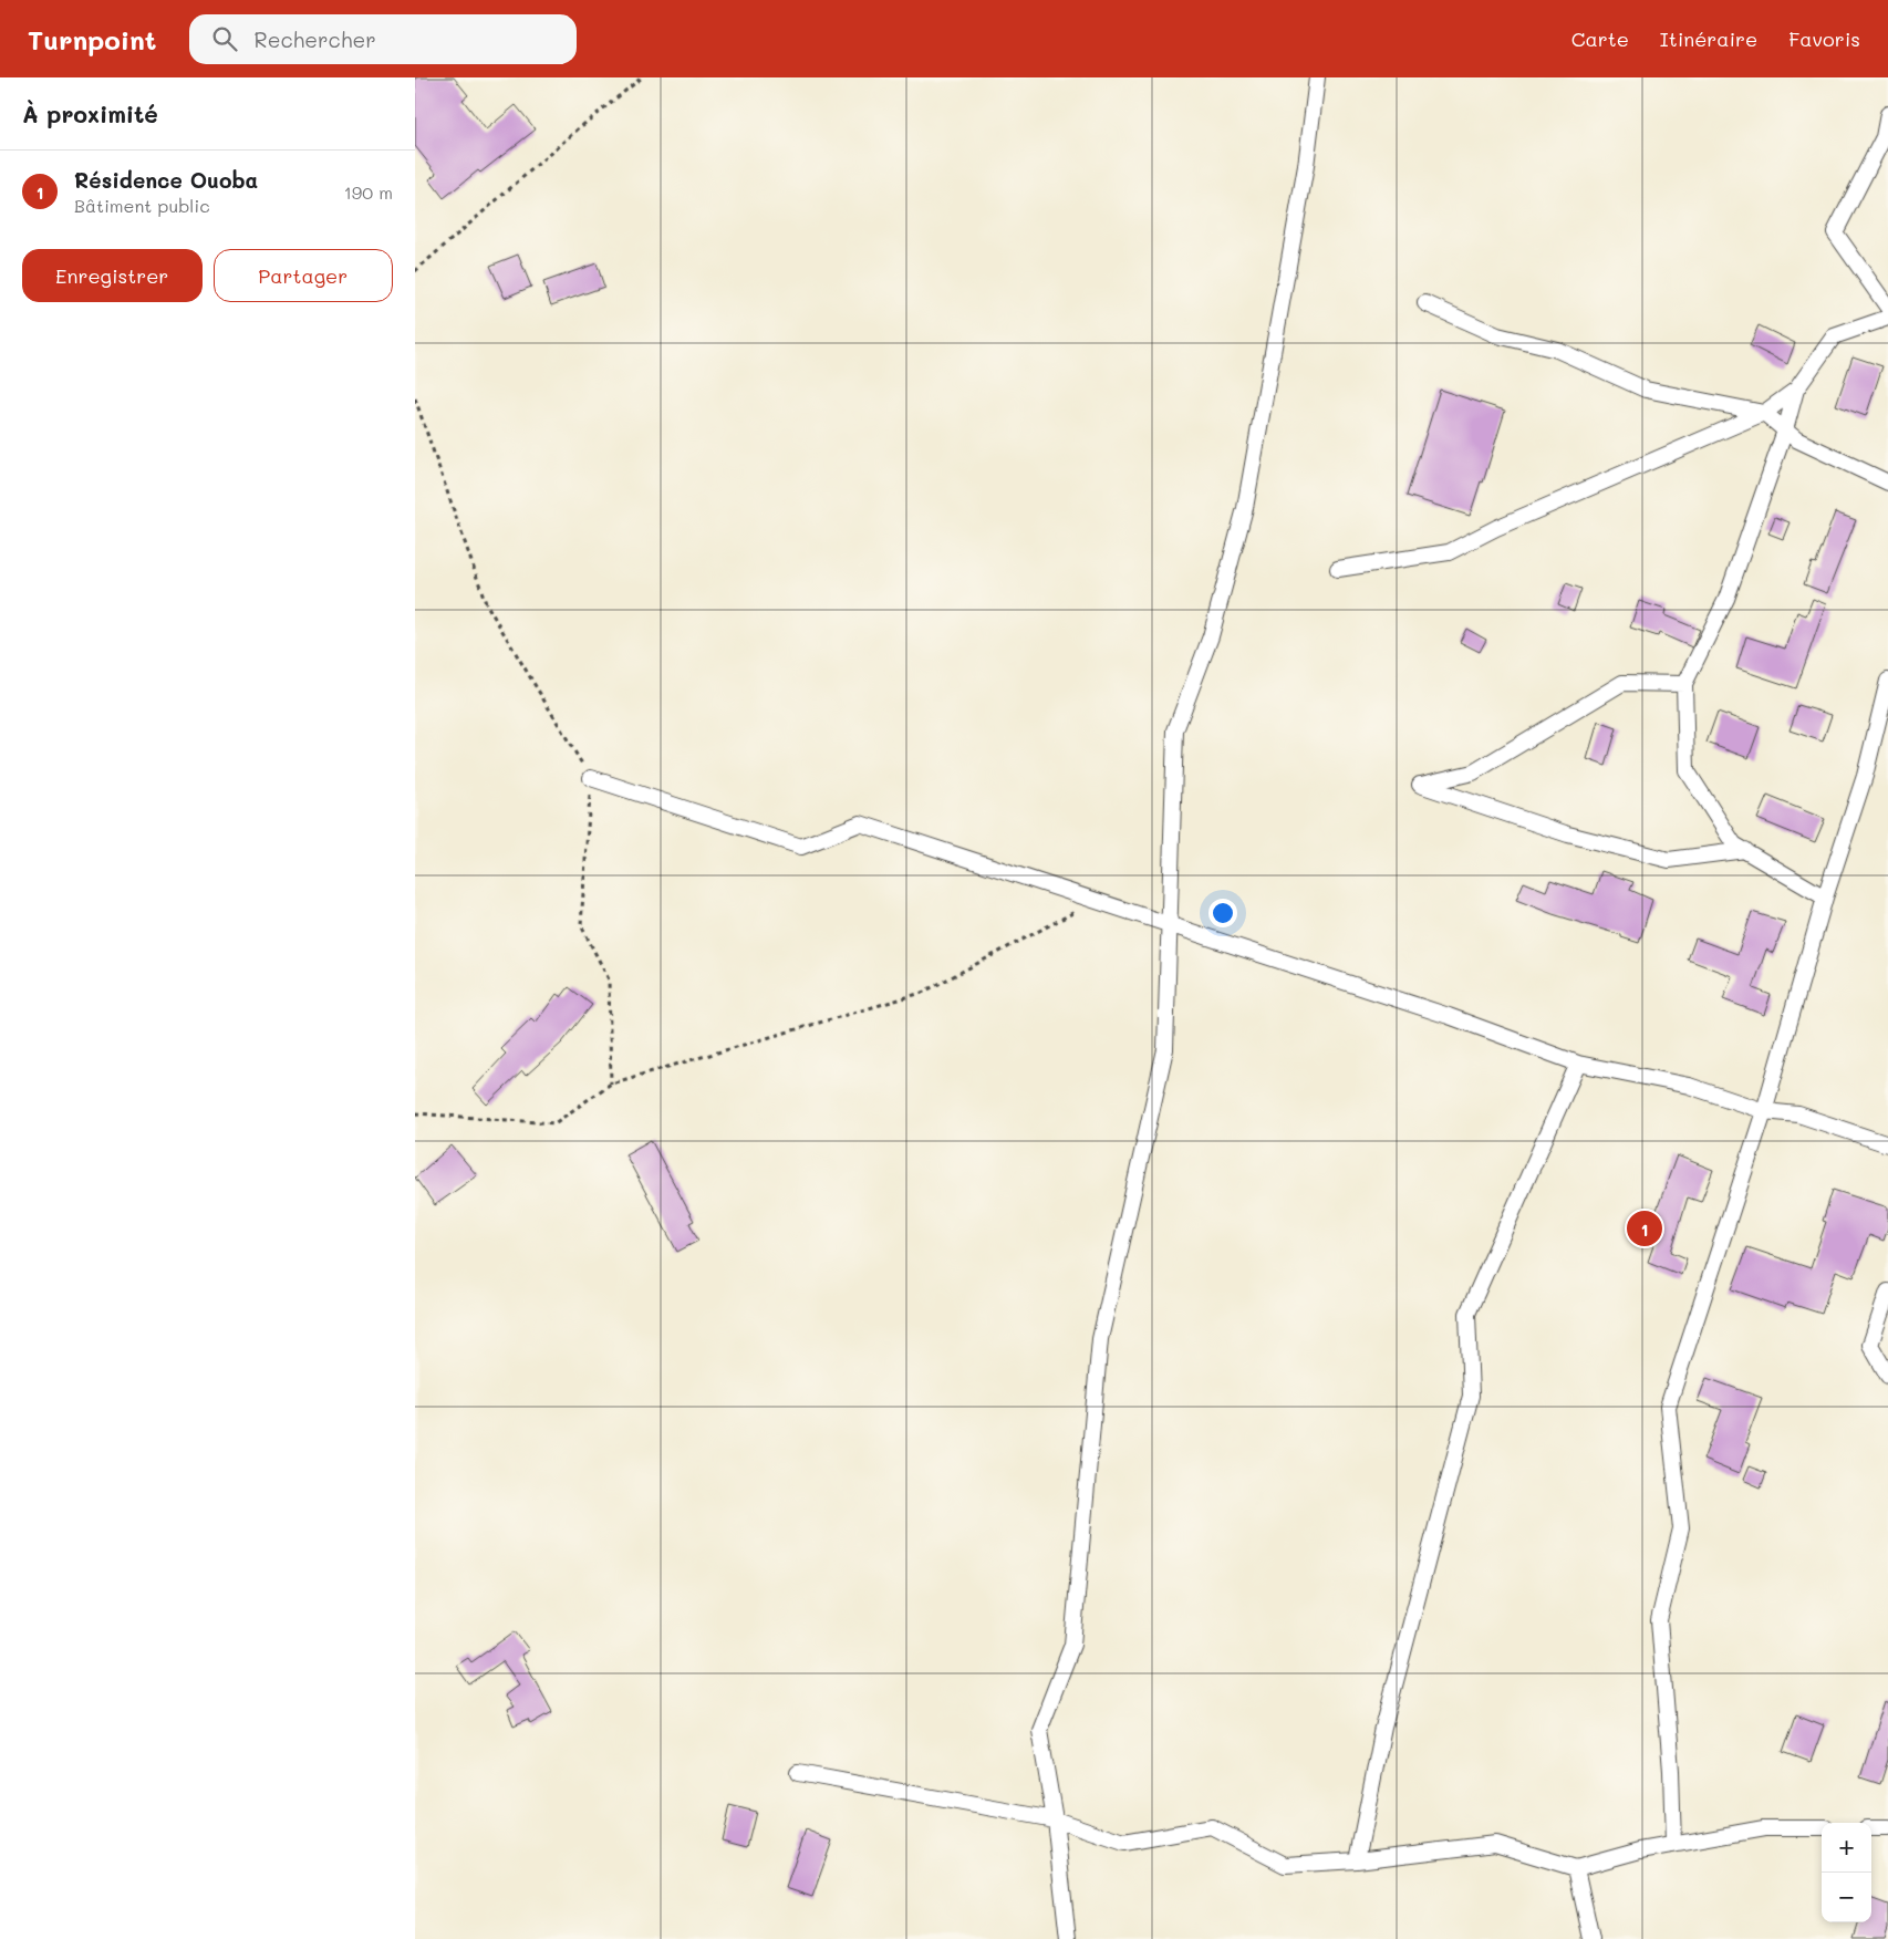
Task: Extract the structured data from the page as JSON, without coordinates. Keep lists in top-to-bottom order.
{
  "page": {
    "header": "Turnpoint",
    "search": "Rechercher",
    "nav": ["Carte", "Itinéraire", "Favoris"],
    "heading": "À proximité",
    "list": [
      {
        "mark": "1",
        "name": "Résidence Ouoba",
        "note": "Bâtiment public",
        "value": "190 m"
      }
    ],
    "buttons": ["Enregistrer", "Partager"],
    "pins": "1",
    "map_buttons": ["+", "−"]
  }
}
